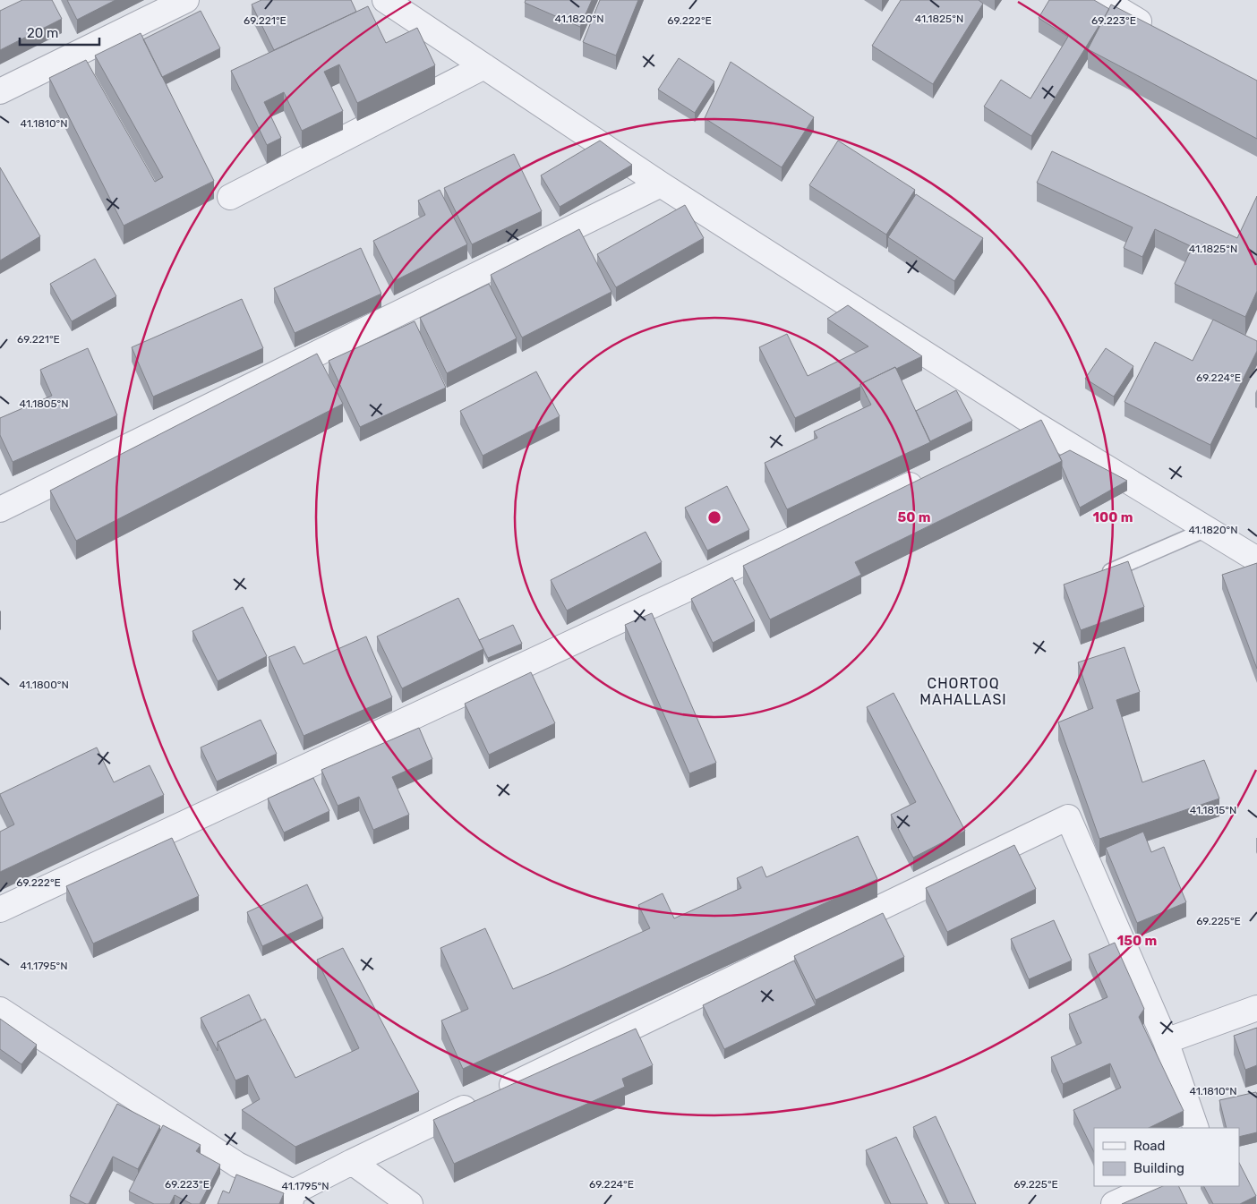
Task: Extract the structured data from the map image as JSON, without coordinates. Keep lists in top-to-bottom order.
{
  "districts": ["CHORTOQ MAHALLASI"],
  "legend": ["Road", "Building"],
  "scale_bar": "20 m",
  "coordinates": [
    "41.1820°N",
    "41.1825°N",
    "69.222°E",
    "69.223°E",
    "69.221°E",
    "41.1810°N",
    "69.224°E",
    "41.1805°N",
    "41.1800°N",
    "41.1815°N",
    "69.225°E",
    "41.1795°N"
  ],
  "rings": ["50 m", "100 m", "150 m"]
}
